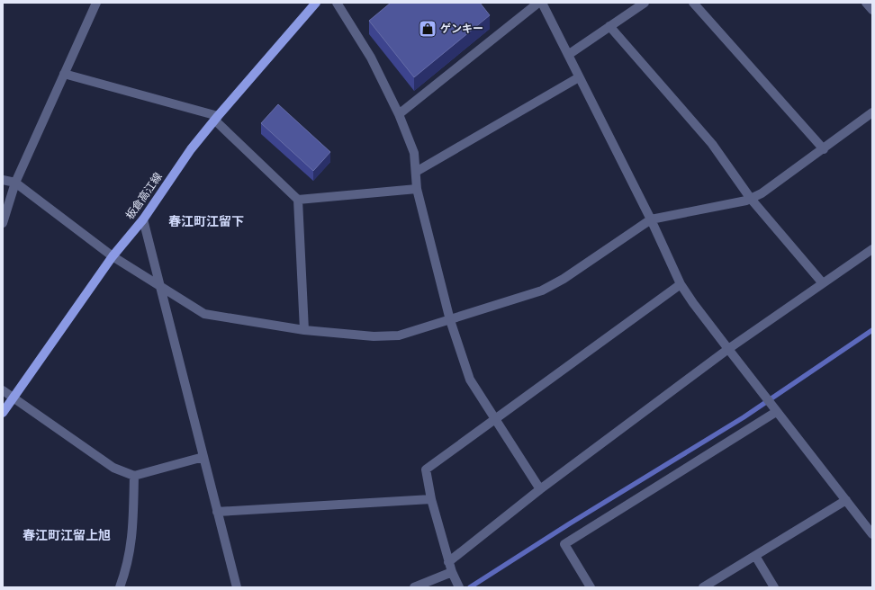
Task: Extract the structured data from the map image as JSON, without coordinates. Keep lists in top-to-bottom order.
{
  "streets": {
    "main road": ["板倉高江線"]
  },
  "districts": ["春江町江留下", "春江町江留上旭"],
  "places": {
    "shop": ["ゲンキー"]
  }
}
